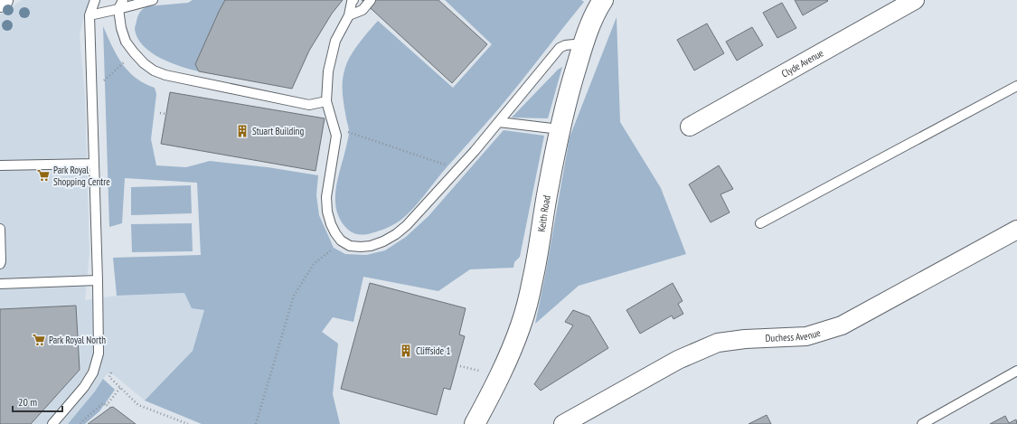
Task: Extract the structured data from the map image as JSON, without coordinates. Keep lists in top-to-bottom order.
{
  "streets": {
    "street": ["Clyde Avenue", "Keith Road", "Duchess Avenue"]
  },
  "places": {
    "building": ["Stuart Building", "Cliffside 1"],
    "supermarket": ["Park Royal Shopping Centre", "Park Royal North"]
  },
  "scale_bar": "20 m"
}
